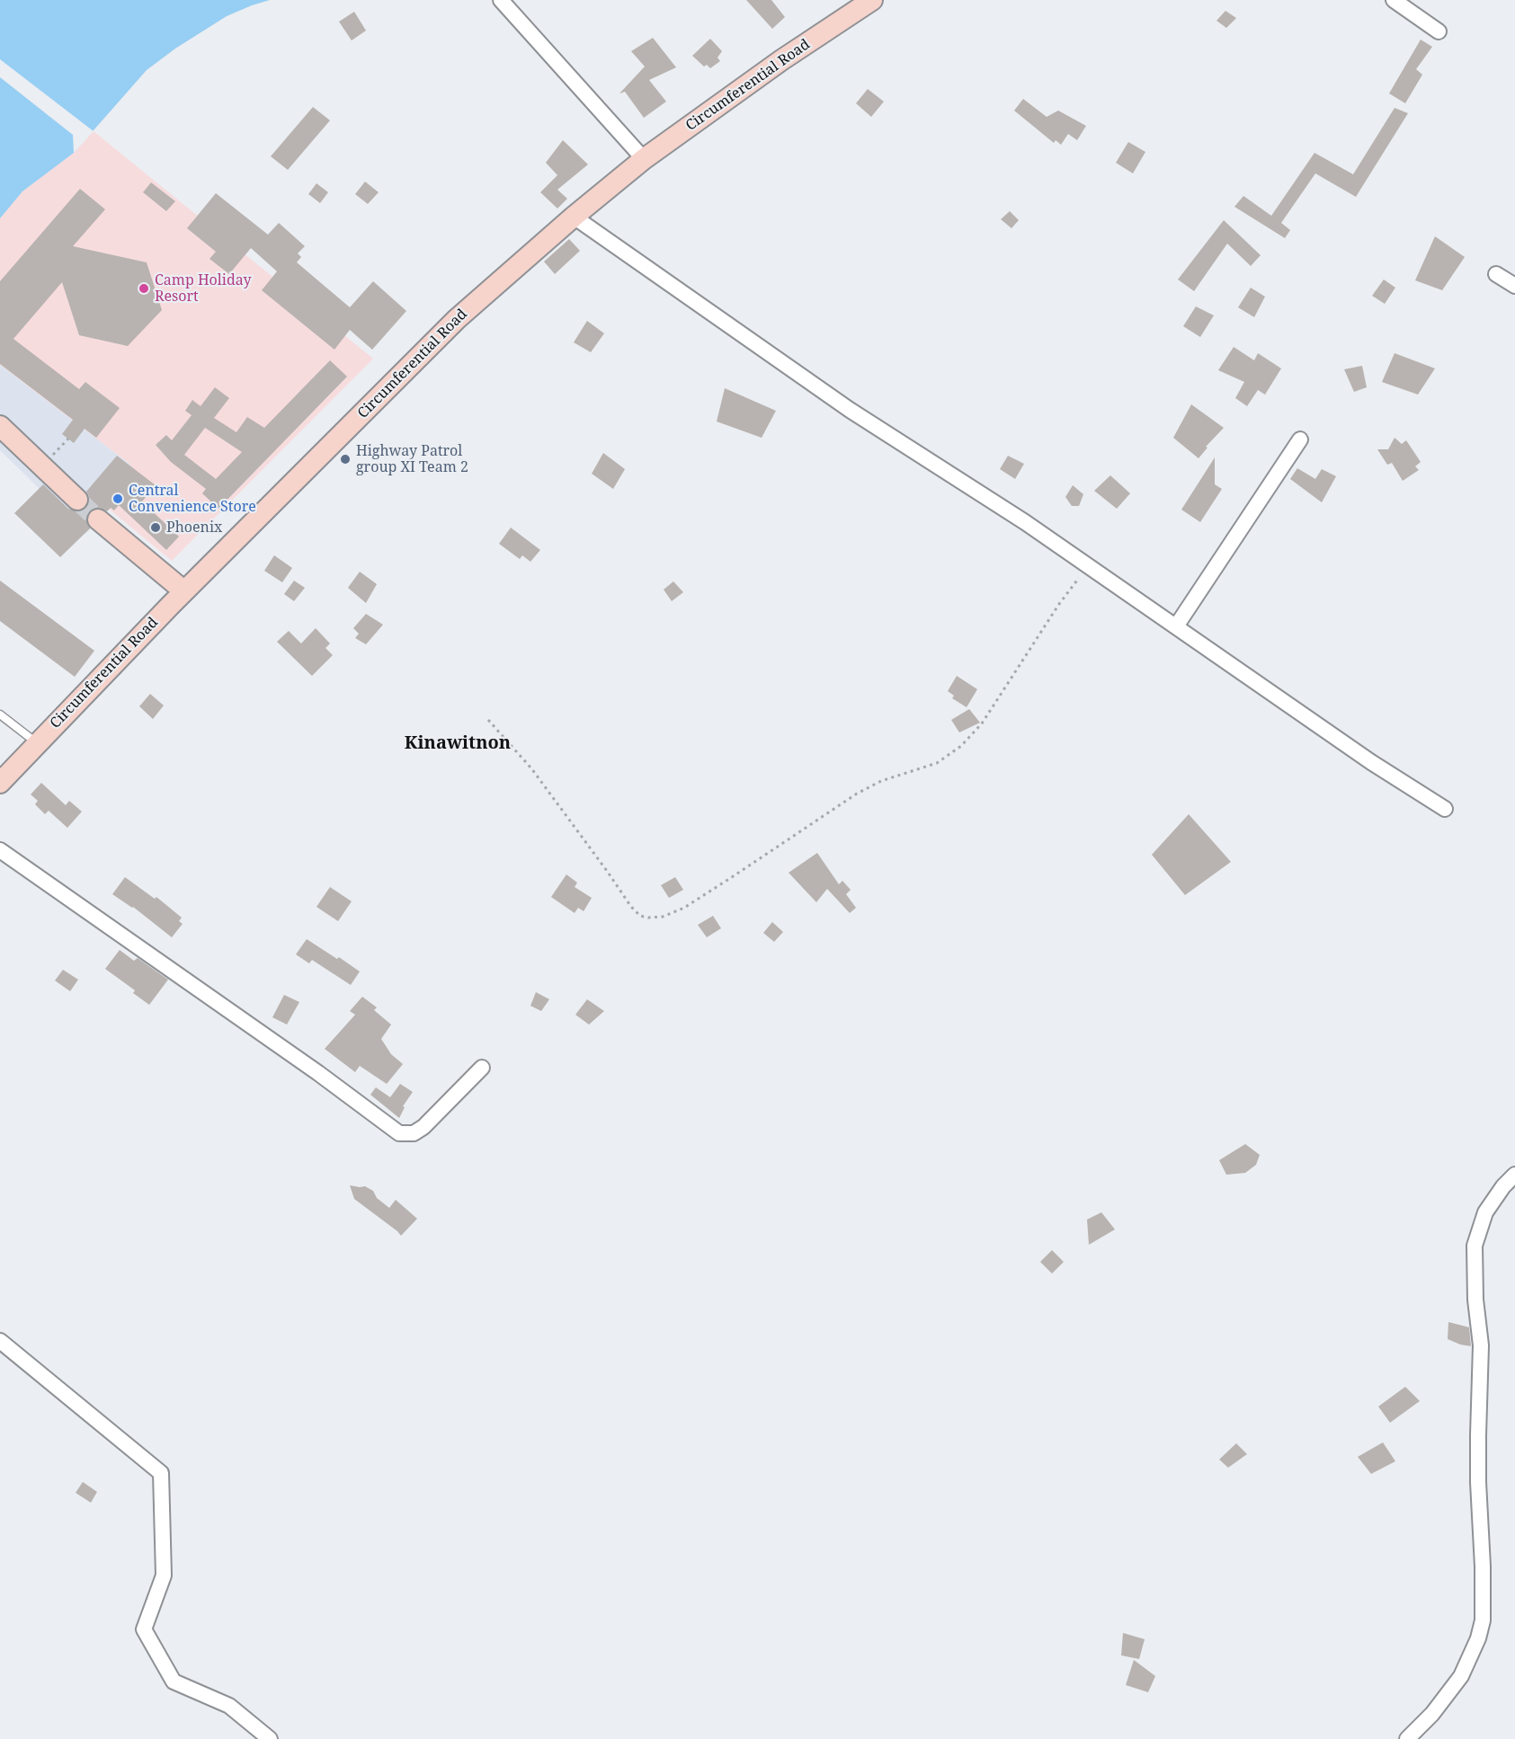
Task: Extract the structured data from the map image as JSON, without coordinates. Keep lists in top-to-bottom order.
{
  "streets": {
    "main road": ["Circumferential Road"]
  },
  "districts": ["Kinawitnon"],
  "places": [
    "Camp Holiday Resort",
    "Highway Patrol group XI Team 2",
    "Central Convenience Store",
    "Phoenix"
  ]
}
